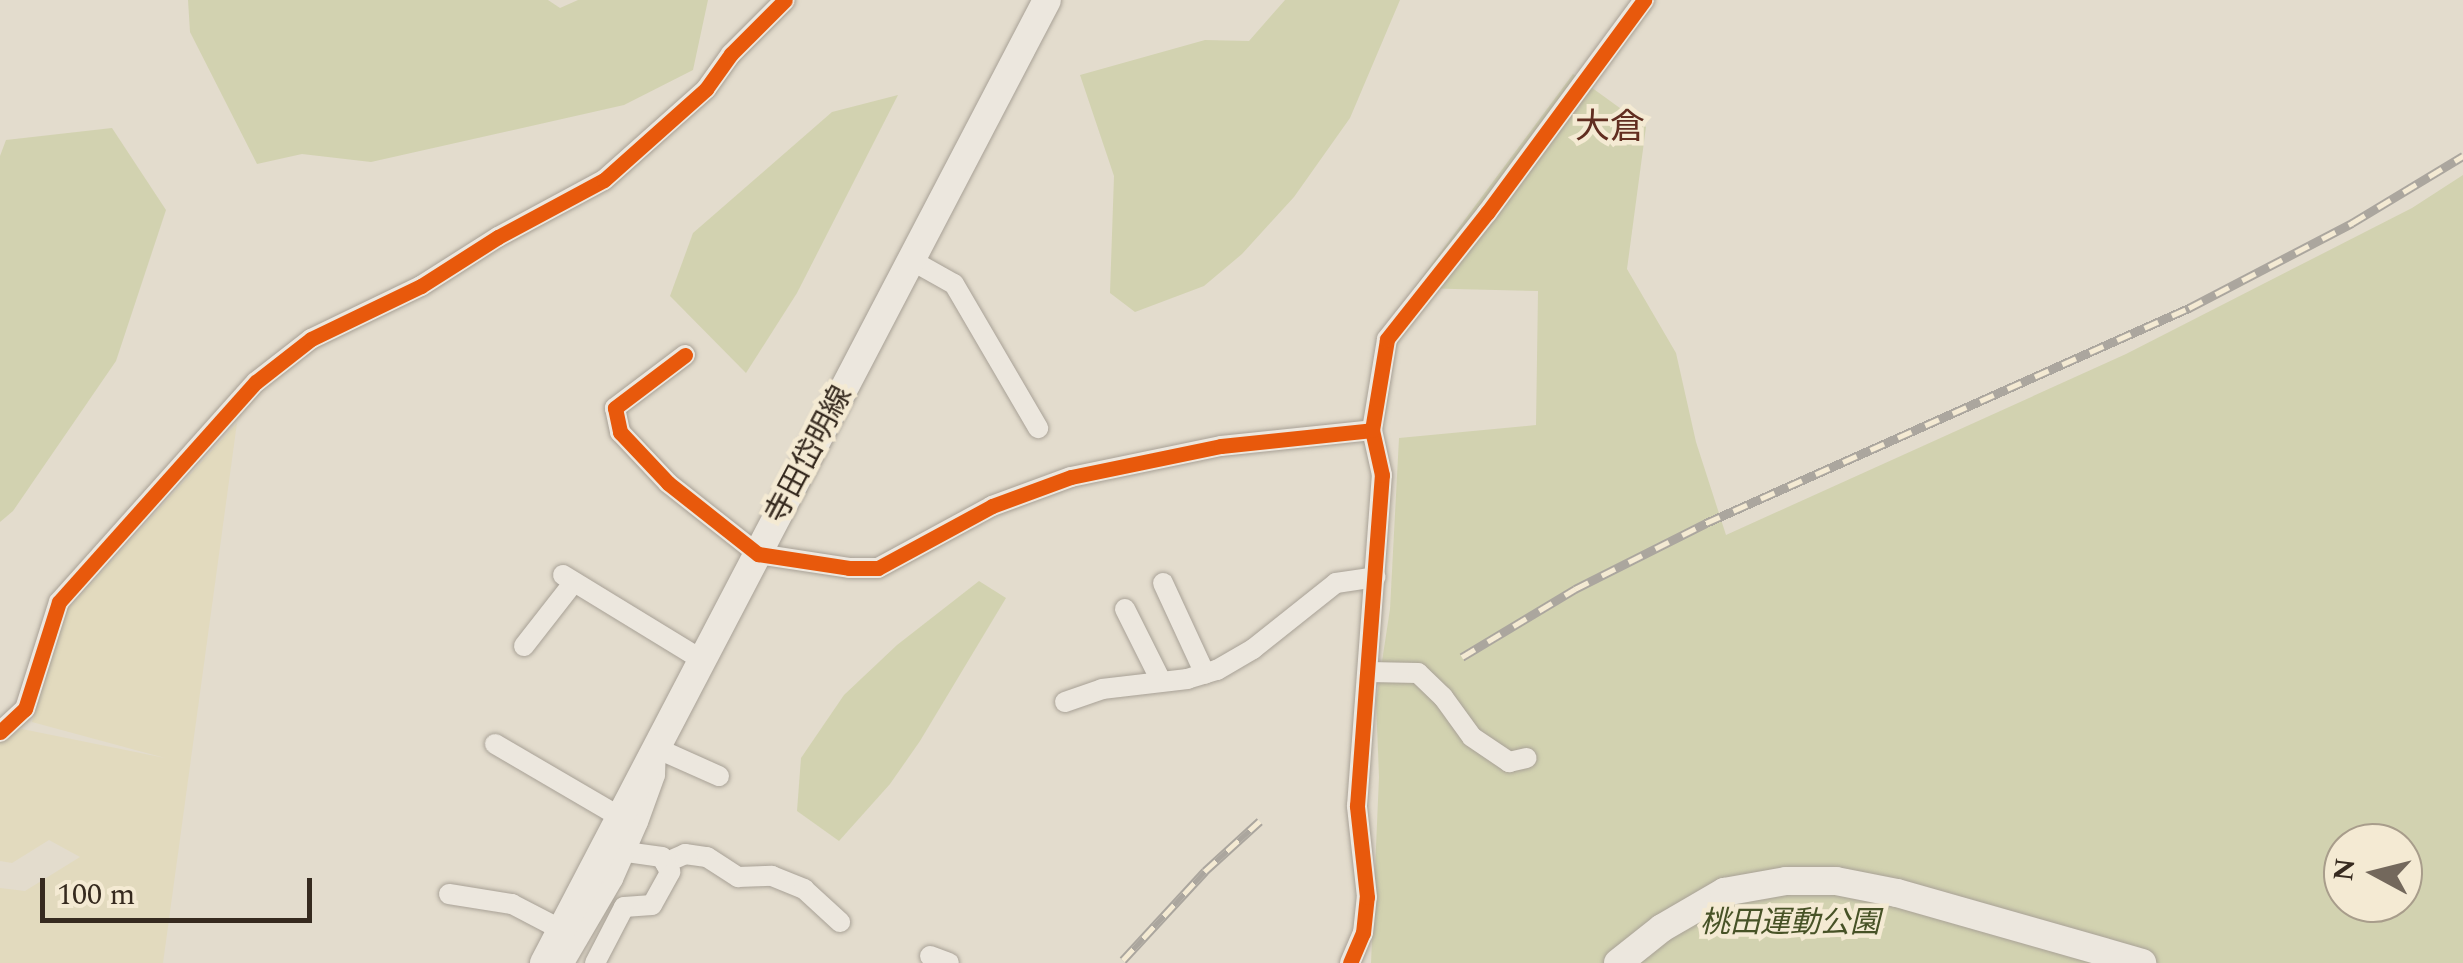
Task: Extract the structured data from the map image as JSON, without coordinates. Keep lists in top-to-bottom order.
{
  "streets": {
    "main road": ["寺田岱明線"]
  },
  "districts": ["大倉"],
  "parks": ["桃田運動公園"],
  "scale_bar": "100 m",
  "north": "left"
}
